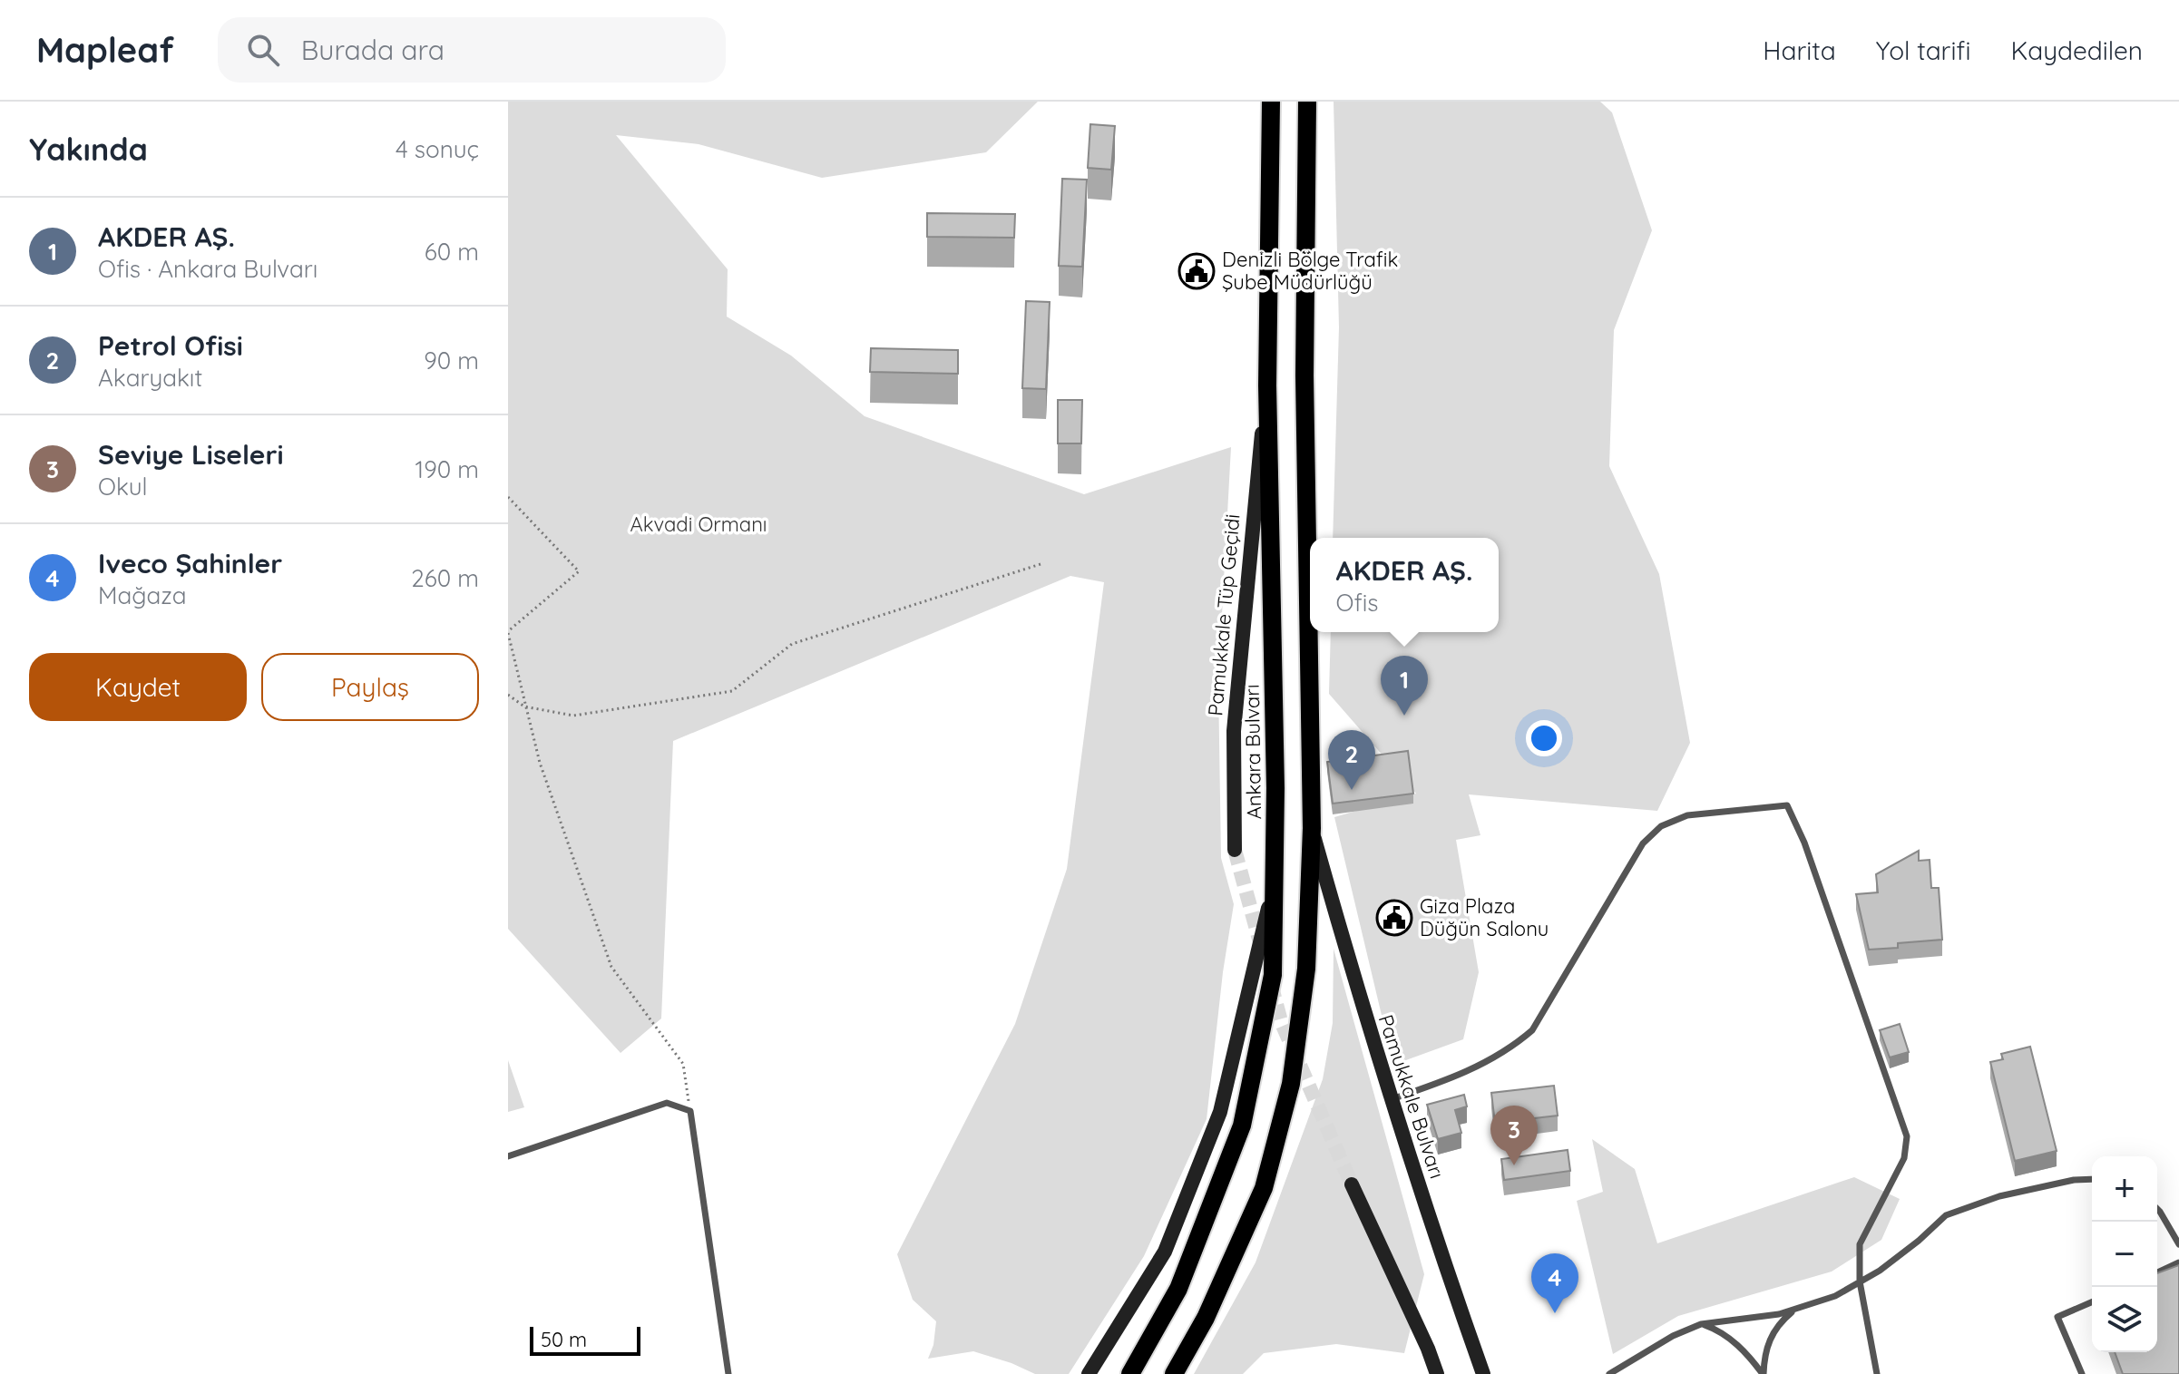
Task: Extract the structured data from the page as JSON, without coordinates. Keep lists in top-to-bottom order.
{
  "streets": {
    "main road": ["Pamukkale Tüp Geçidi", "Ankara Bulvarı", "Pamukkale Bulvarı"]
  },
  "crossings": [
    ["Pamukkale Tüp Geçidi", "Ankara Bulvarı"]
  ],
  "parks": ["Akvadi Ormanı"],
  "places": {
    "public building": ["Denizli Bölge Trafik Şube Müdürlüğü", "Giza Plaza Düğün Salonu"]
  },
  "scale_bar": "50 m",
  "page": {
    "header": "Mapleaf",
    "search": "Burada ara",
    "nav": ["Harita", "Yol tarifi", "Kaydedilen"],
    "heading": ["Yakında", "4 sonuç"],
    "list": [
      {
        "mark": "1",
        "name": "AKDER AŞ.",
        "note": "Ofis · Ankara Bulvarı",
        "value": "60 m"
      },
      {
        "mark": "2",
        "name": "Petrol Ofisi",
        "note": "Akaryakıt",
        "value": "90 m"
      },
      {
        "mark": "3",
        "name": "Seviye Liseleri",
        "note": "Okul",
        "value": "190 m"
      },
      {
        "mark": "4",
        "name": "Iveco Şahinler",
        "note": "Mağaza",
        "value": "260 m"
      }
    ],
    "popup": ["AKDER AŞ.", "Ofis"],
    "buttons": ["Kaydet", "Paylaş"],
    "pins": [
      "1",
      "2",
      "3",
      "4"
    ],
    "map_buttons": ["+", "−"],
    "scale": "50 m"
  }
}
